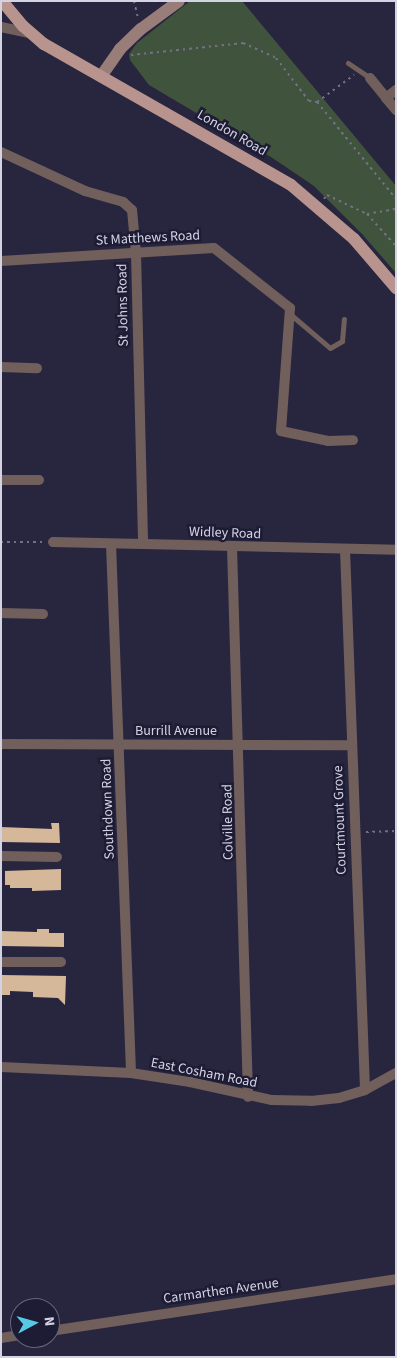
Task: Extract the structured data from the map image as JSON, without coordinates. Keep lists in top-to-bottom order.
{
  "streets": {
    "main road": ["London Road"],
    "street": [
      "St Matthews Road",
      "St Johns Road",
      "Widley Road",
      "Burrill Avenue",
      "Southdown Road",
      "Courtmount Grove",
      "Colville Road",
      "East Cosham Road",
      "Carmarthen Avenue"
    ]
  },
  "crossings": [
    ["St Matthews Road", "St Johns Road"],
    ["St Johns Road", "Widley Road"],
    ["Widley Road", "Southdown Road"],
    ["Widley Road", "Courtmount Grove"],
    ["Widley Road", "Colville Road"],
    ["Burrill Avenue", "Southdown Road"],
    ["Burrill Avenue", "Courtmount Grove"],
    ["Burrill Avenue", "Colville Road"],
    ["Southdown Road", "East Cosham Road"],
    ["Courtmount Grove", "East Cosham Road"],
    ["Colville Road", "East Cosham Road"]
  ],
  "north": "right"
}
